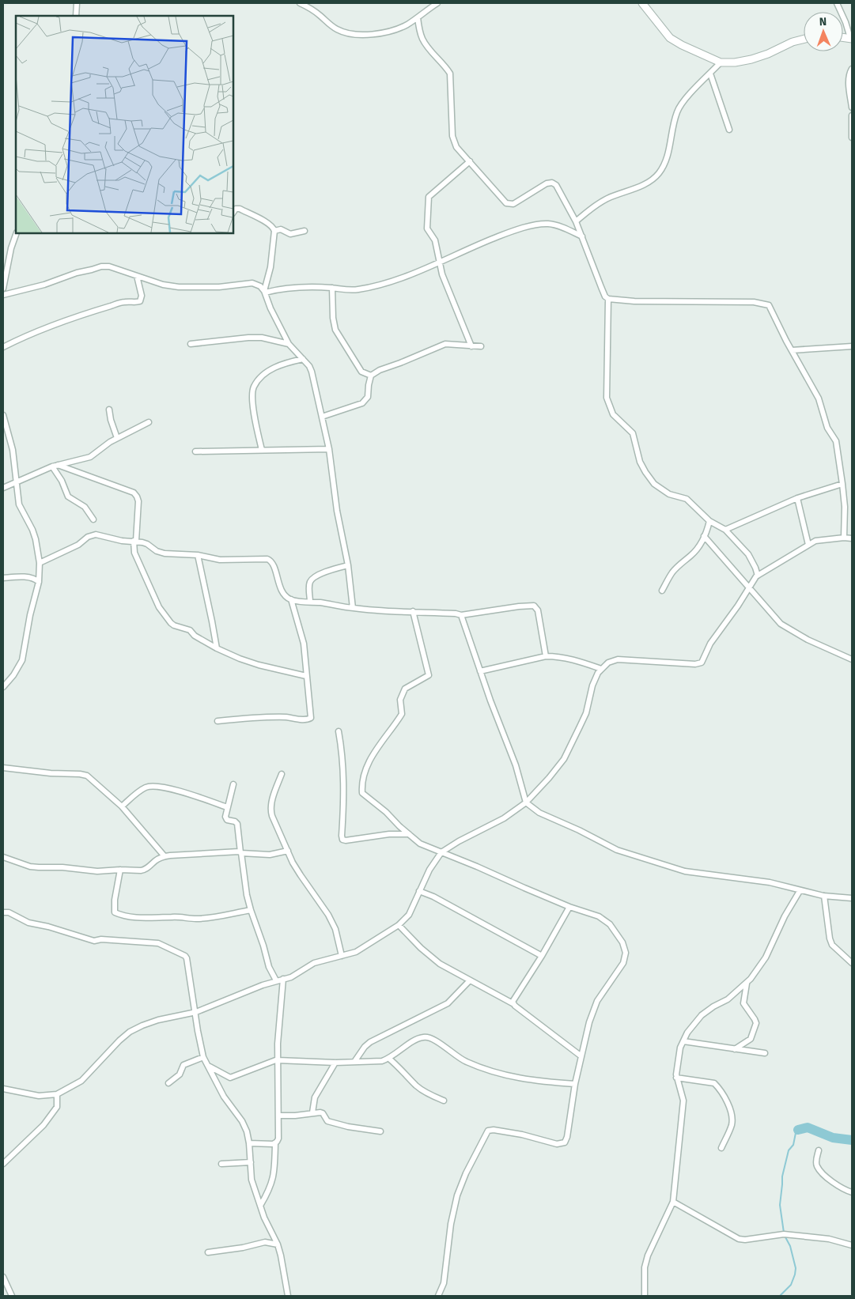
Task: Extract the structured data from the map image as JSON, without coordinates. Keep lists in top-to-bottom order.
{
  "north": "top"
}
